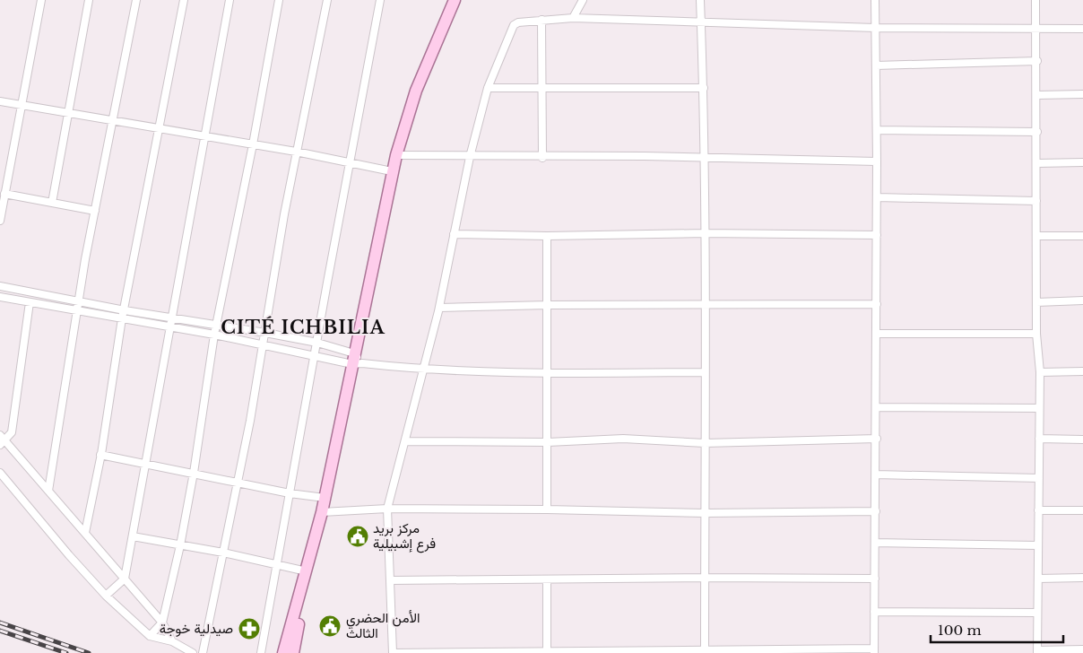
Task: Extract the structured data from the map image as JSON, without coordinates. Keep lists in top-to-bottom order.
{
  "districts": ["CITÉ ICHBILIA"],
  "places": {
    "public building": ["مركز بريد فرع إشبيلية", "الأمن الحضري الثالث"],
    "pharmacy": ["صيدلية خوجة"]
  },
  "scale_bar": "100 m"
}
